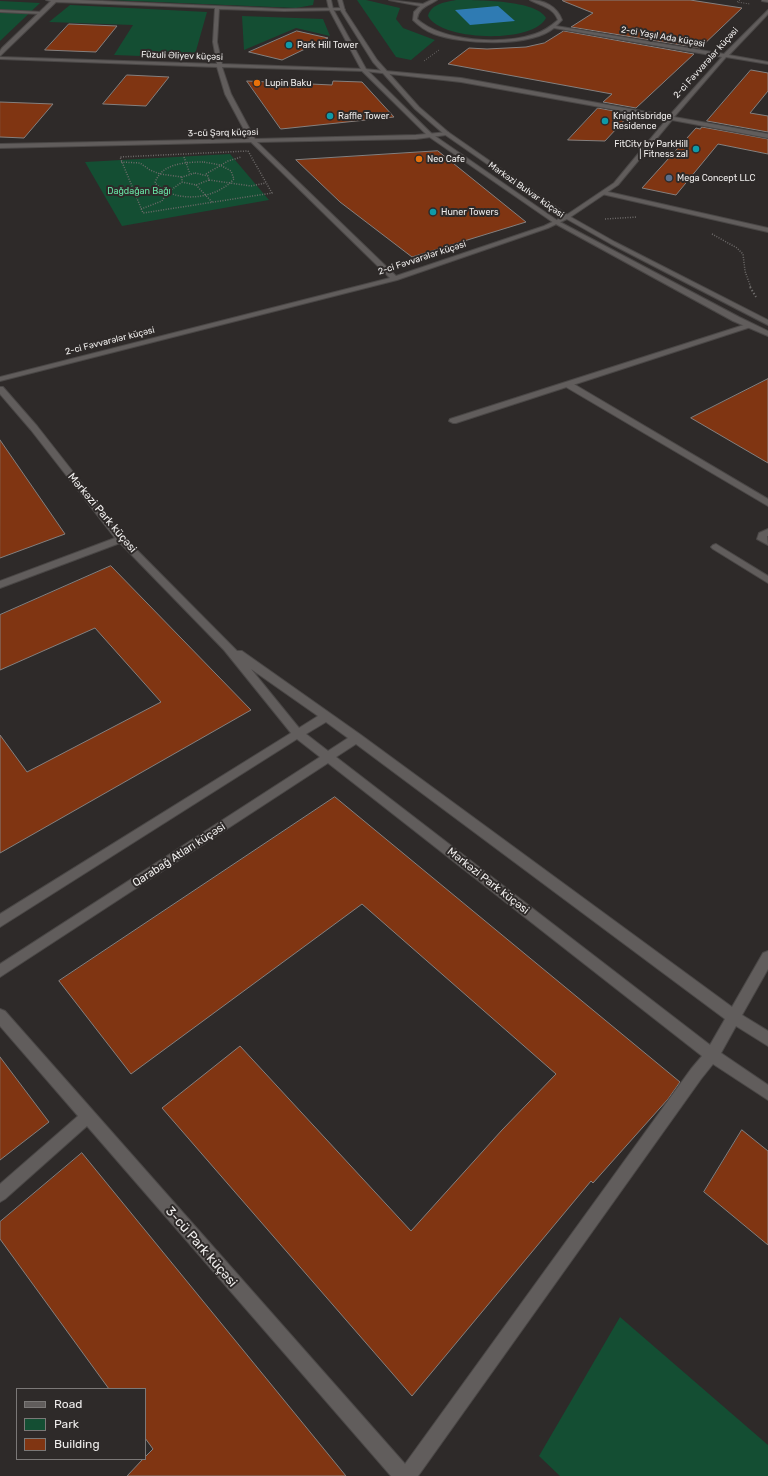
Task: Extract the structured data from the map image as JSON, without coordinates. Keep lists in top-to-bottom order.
{
  "streets": {
    "street": [
      "2-ci Yaşıl Ada küçəsi",
      "Füzuli Əliyev küçəsi",
      "2-ci Fəvvarələr küçəsi",
      "3-cü Şərq küçəsi",
      "Mərkəzi Bulvar küçəsi",
      "Mərkəzi Park küçəsi",
      "Qarabağ Atları küçəsi",
      "3-cü Park küçəsi"
    ]
  },
  "crossings": [
    ["2-ci Yaşıl Ada küçəsi", "2-ci Fəvvarələr küçəsi"],
    ["Füzuli Əliyev küçəsi", "2-ci Fəvvarələr küçəsi"],
    ["Füzuli Əliyev küçəsi", "Mərkəzi Bulvar küçəsi"],
    ["2-ci Fəvvarələr küçəsi", "Mərkəzi Bulvar küçəsi"],
    ["3-cü Şərq küçəsi", "Mərkəzi Bulvar küçəsi"],
    ["Mərkəzi Park küçəsi", "Qarabağ Atları küçəsi"]
  ],
  "parks": ["Dağdağan Bağı"],
  "places": [
    "Park Hill Tower",
    "Lupin Baku",
    "Raffle Tower",
    "Knightsbridge Residence",
    "FitCity by ParkHill | Fitness zal",
    "Neo Cafe",
    "Mega Concept LLC",
    "Huner Towers"
  ],
  "legend": ["Road", "Park", "Building"]
}
